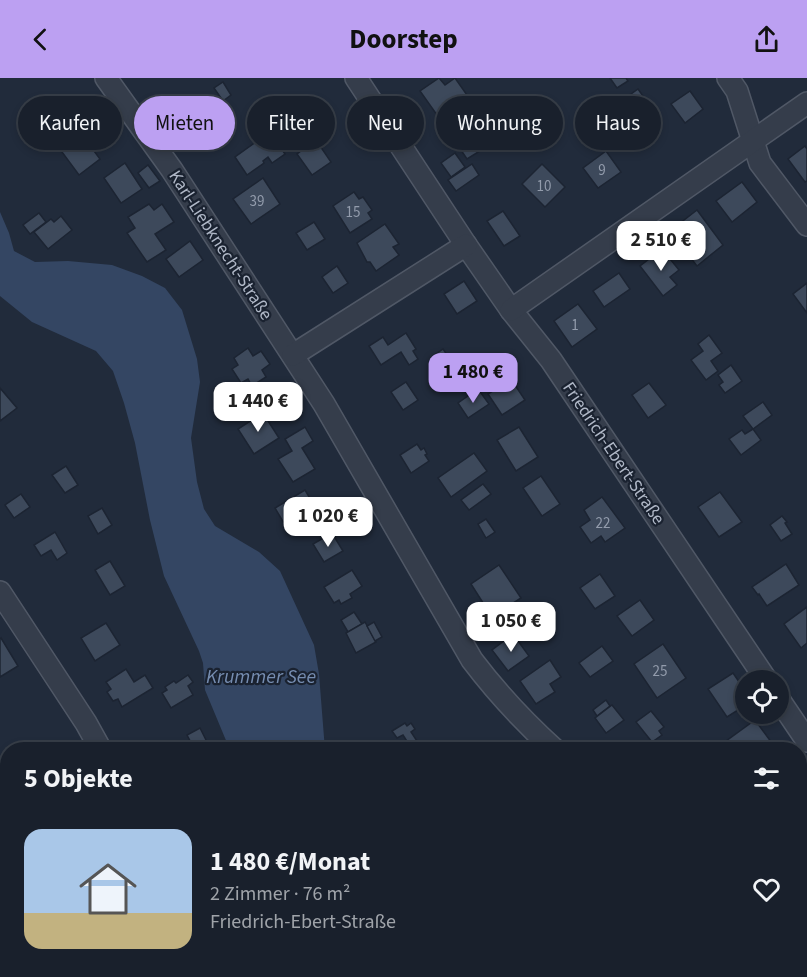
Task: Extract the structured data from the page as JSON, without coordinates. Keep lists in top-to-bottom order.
{
  "streets": {
    "street": ["Karl-Liebknecht-Straße", "Friedrich-Ebert-Straße"]
  },
  "water": ["Krummer See"],
  "house_numbers": [
    "9",
    "10",
    "39",
    "15",
    "1",
    "22",
    "25"
  ],
  "page": {
    "header": "Doorstep",
    "chip": [
      "Kaufen",
      "Mieten",
      "Filter",
      "Neu",
      "Wohnung",
      "Haus"
    ],
    "price": [
      "2 510 €",
      "1 480 €",
      "1 440 €",
      "1 020 €",
      "1 050 €"
    ],
    "heading": "5 Objekte",
    "list": [
      {
        "name": "1 480 €/Monat",
        "note": "2 Zimmer · 76 m² · Friedrich-Ebert-Straße"
      }
    ]
  }
}
